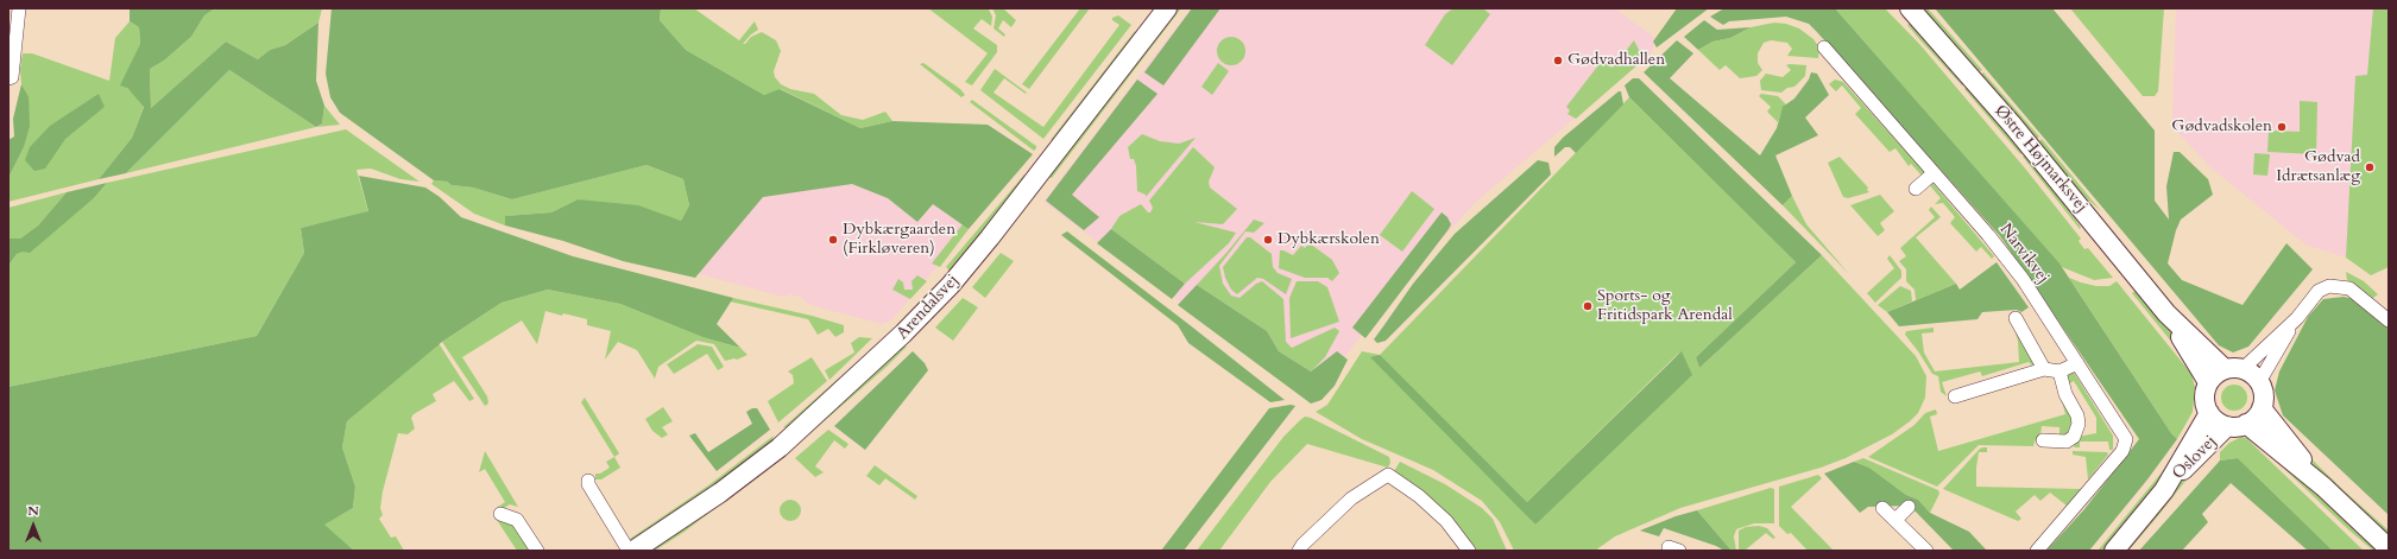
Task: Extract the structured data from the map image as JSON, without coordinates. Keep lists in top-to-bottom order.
{
  "streets": {
    "street": [
      "Østre Højmarksvej",
      "Narvikvej",
      "Arendalsvej",
      "Oslovej"
    ]
  },
  "crossings": [
    ["Østre Højmarksvej", "Oslovej"]
  ],
  "places": [
    "Gødvadhallen",
    "Gødvadskolen",
    "Gødvad Idrætsanlæg",
    "Dybkærgaarden (Firkløveren)",
    "Dybkærskolen",
    "Sports- og Fritidspark Arendal"
  ],
  "north": "top"
}
